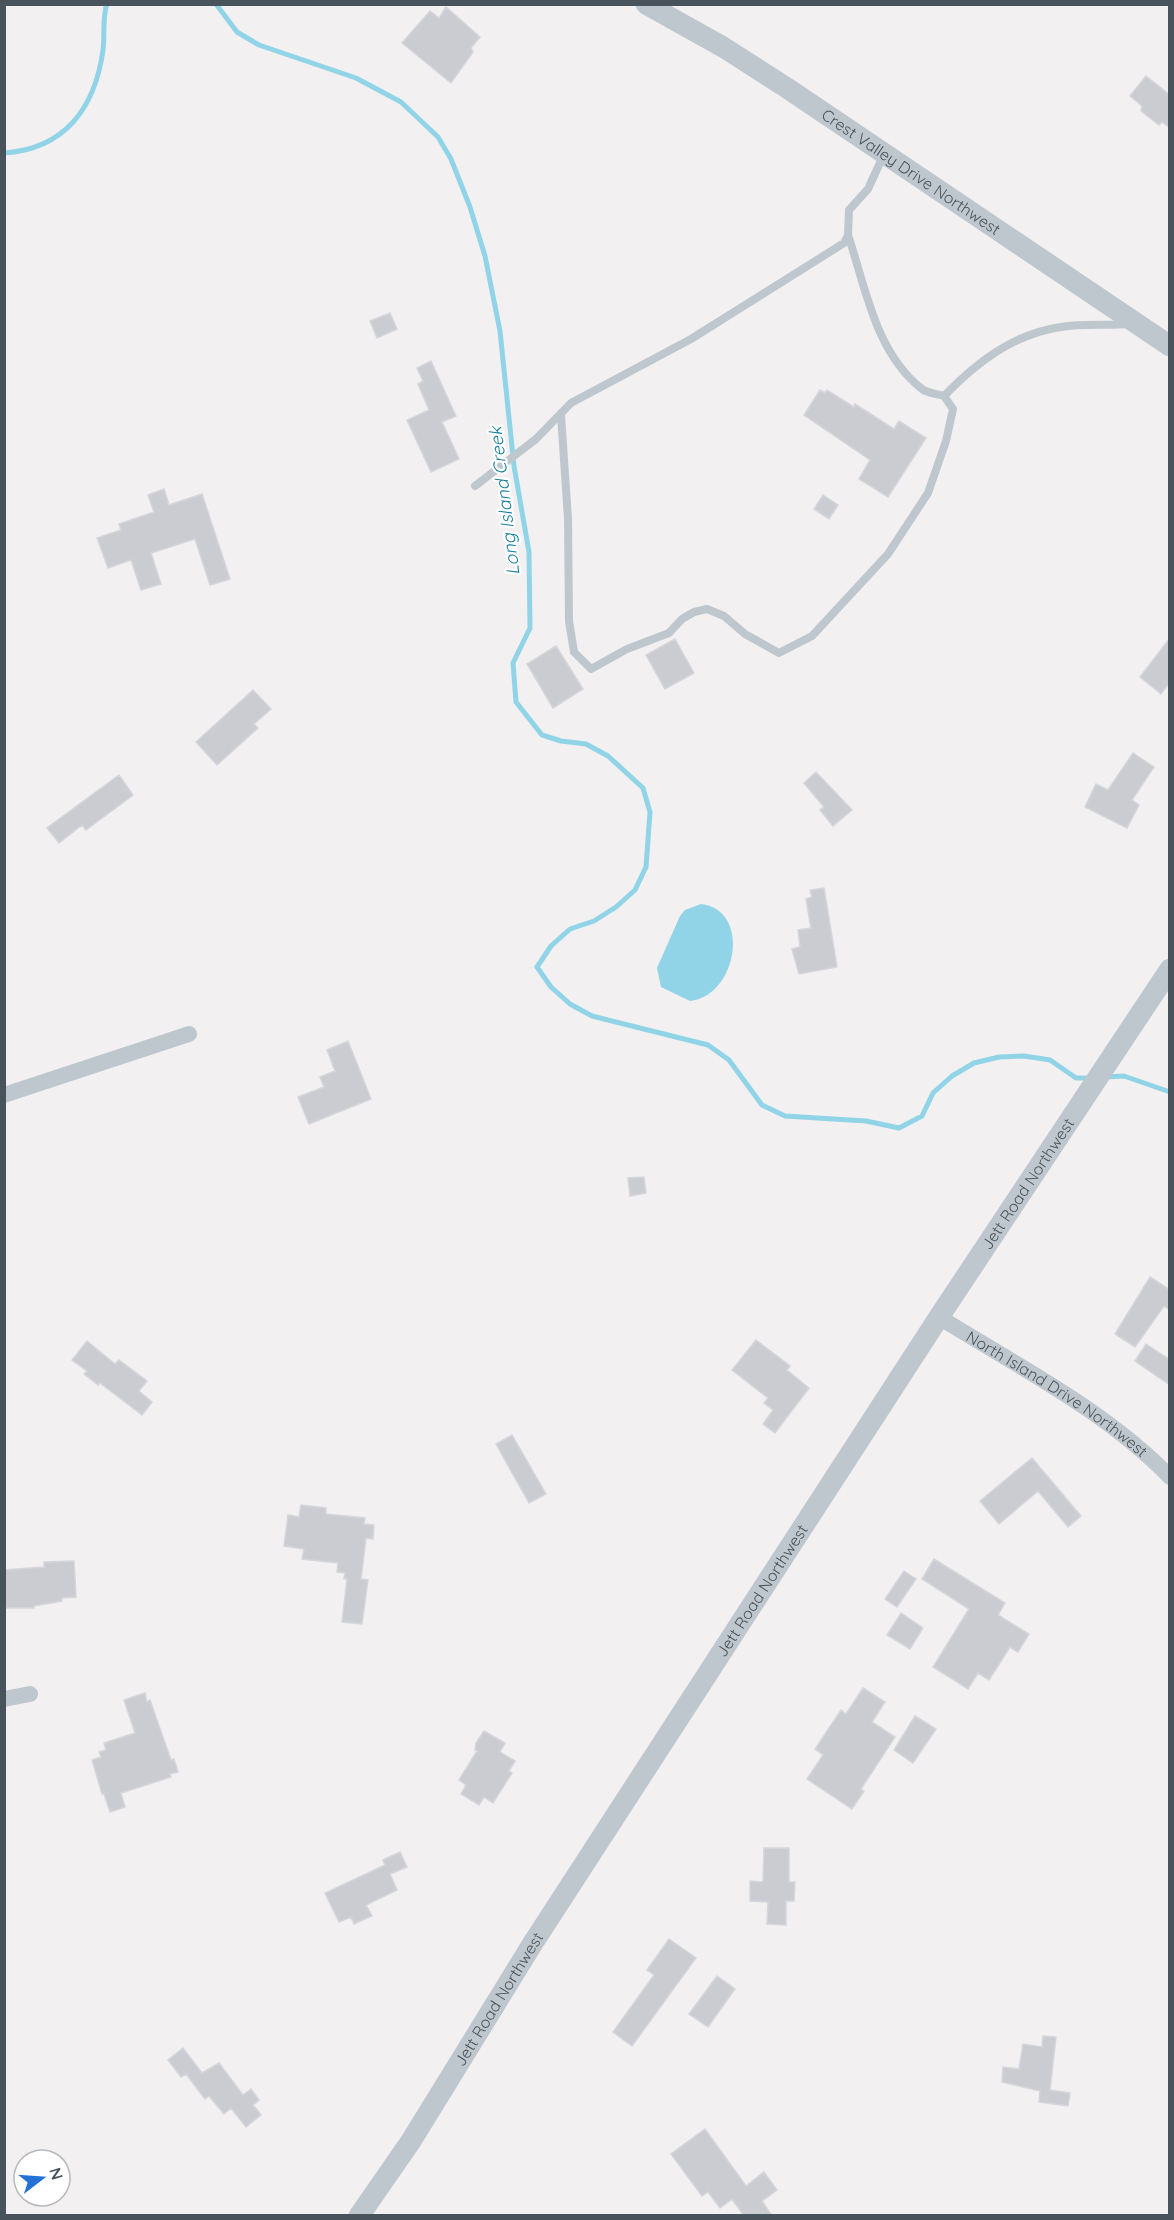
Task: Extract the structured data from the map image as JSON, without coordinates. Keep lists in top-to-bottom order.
{
  "streets": {
    "street": ["Crest Valley Drive Northwest", "Jett Road Northwest", "North Island Drive Northwest"]
  },
  "crossings": [
    ["Jett Road Northwest", "North Island Drive Northwest"]
  ],
  "water": ["Long Island Creek"],
  "north": "right"
}
